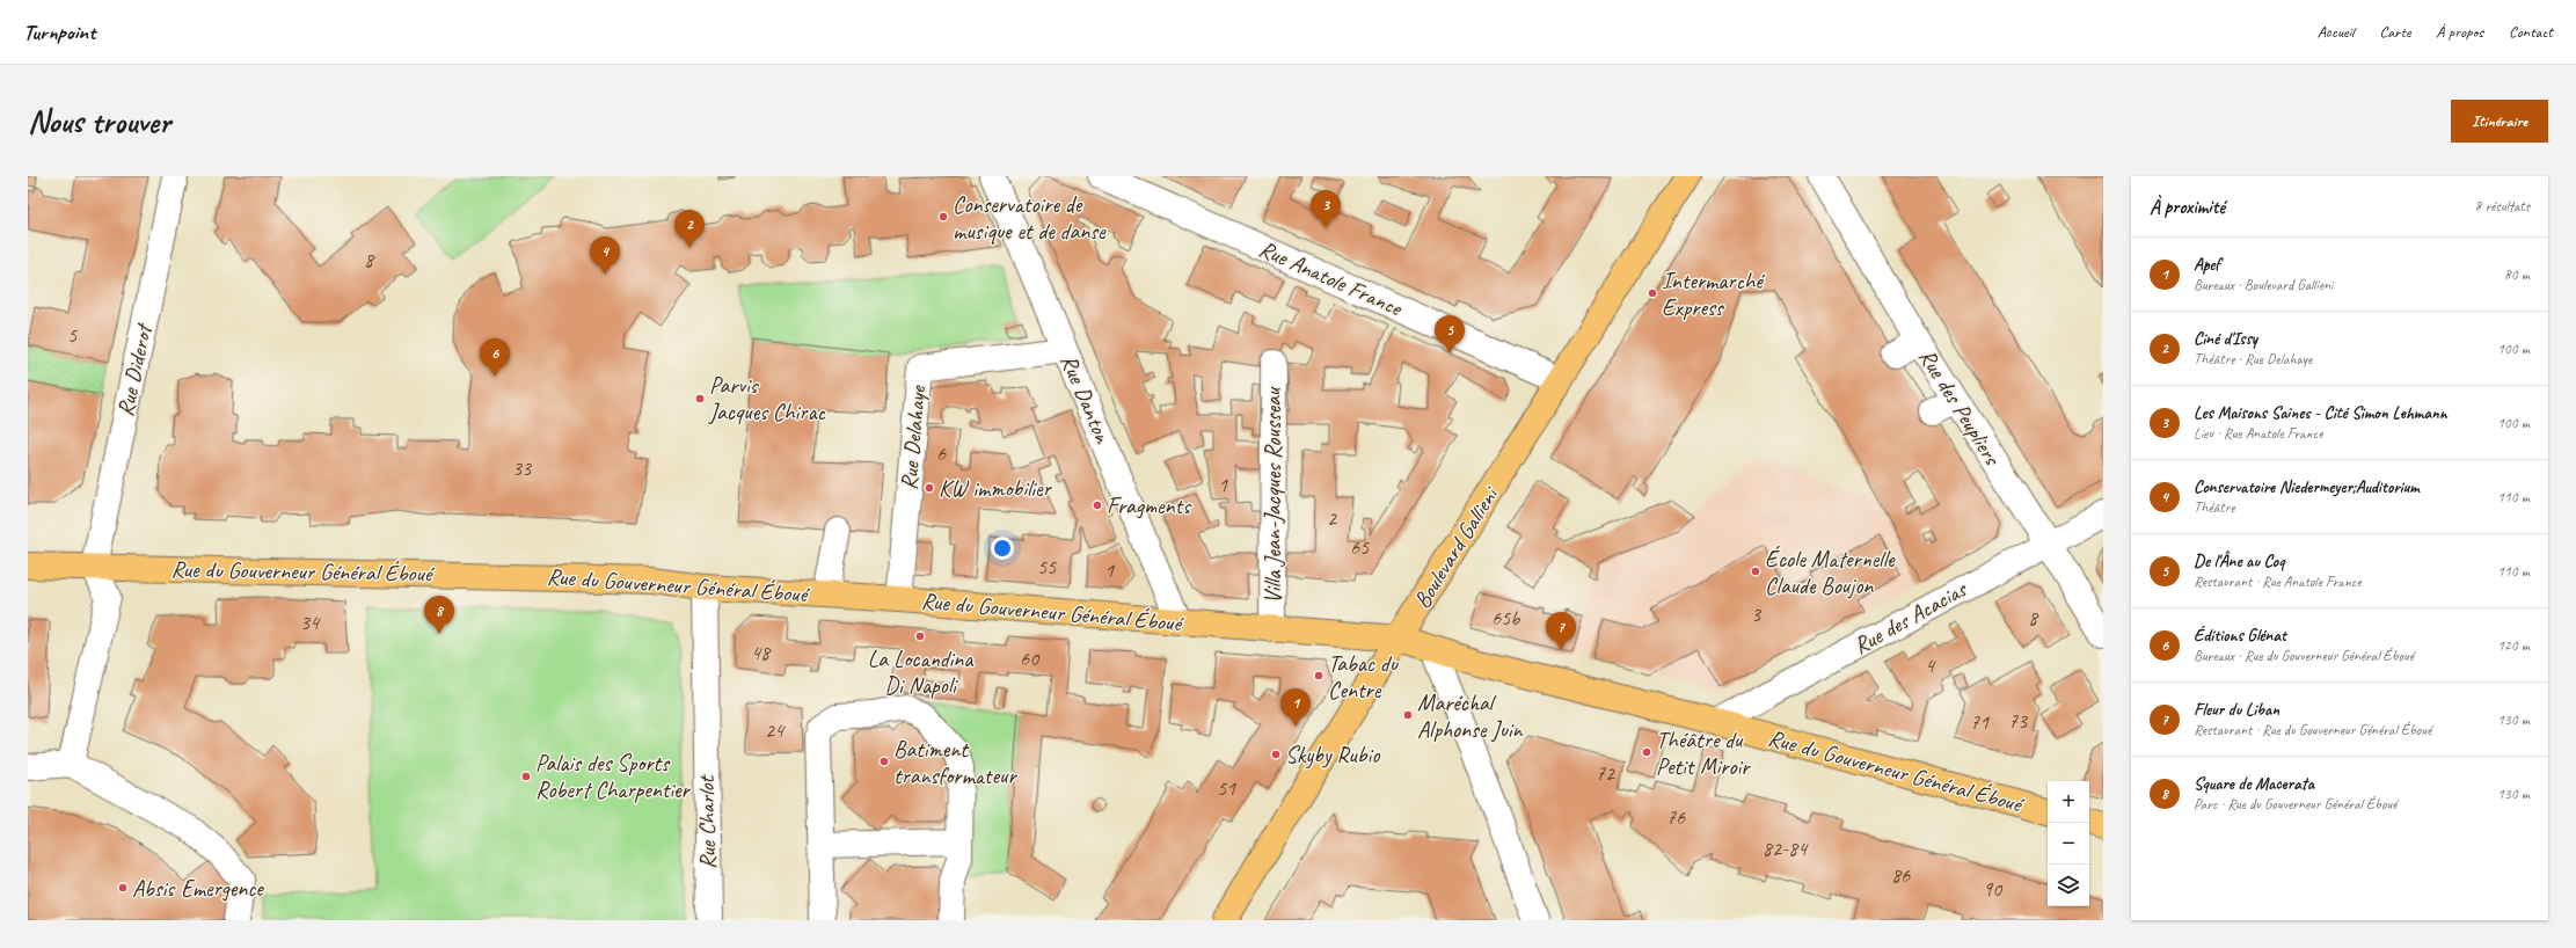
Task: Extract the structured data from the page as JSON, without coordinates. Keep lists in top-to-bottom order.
{
  "streets": {
    "main road": ["Boulevard Gallieni", "Rue du Gouverneur Général Éboué"],
    "street": [
      "Rue Anatole France",
      "Rue Diderot",
      "Rue Danton",
      "Rue des Peupliers",
      "Rue Delahaye",
      "Villa Jean-Jacques Rousseau",
      "Rue des Acacias",
      "Rue Charlot"
    ]
  },
  "crossings": [
    ["Rue Anatole France", "Boulevard Gallieni"],
    ["Rue Diderot", "Rue du Gouverneur Général Éboué"],
    ["Rue Danton", "Rue Delahaye"],
    ["Rue Danton", "Rue du Gouverneur Général Éboué"],
    ["Rue des Peupliers", "Rue des Acacias"],
    ["Rue Delahaye", "Rue du Gouverneur Général Éboué"],
    ["Villa Jean-Jacques Rousseau", "Rue du Gouverneur Général Éboué"],
    ["Boulevard Gallieni", "Rue du Gouverneur Général Éboué"],
    ["Rue du Gouverneur Général Éboué", "Rue des Acacias"],
    ["Rue du Gouverneur Général Éboué", "Rue Charlot"]
  ],
  "places": [
    "Conservatoire de musique et de danse",
    "Intermarché Express",
    "Parvis Jacques Chirac",
    "KW immobilier",
    "Fragments",
    "École Maternelle Claude Boujon",
    "La Locandina Di Napoli",
    "Tabac du Centre",
    "Maréchal Alphonse Juin",
    "Théâtre du Petit Miroir",
    "Skyby Rubio",
    "Batiment transformateur",
    "Palais des Sports Robert Charpentier",
    "Absis Emergence"
  ],
  "house_numbers": [
    "8",
    "5",
    "6",
    "33",
    "1",
    "2",
    "65",
    "55",
    "1",
    "3",
    "65b",
    "8",
    "34",
    "48",
    "60",
    "4",
    "73",
    "71",
    "24",
    "72",
    "51",
    "76",
    "82-84",
    "86",
    "90"
  ],
  "page": {
    "header": "Turnpoint",
    "nav": [
      "Accueil",
      "Carte",
      "À propos",
      "Contact"
    ],
    "buttons": "Itinéraire",
    "title": "Nous trouver",
    "heading": ["À proximité", "8 résultats"],
    "pins": [
      "3",
      "2",
      "4",
      "5",
      "6",
      "8",
      "7",
      "1"
    ],
    "list": [
      {
        "mark": "1",
        "name": "Apef",
        "note": "Bureaux · Boulevard Gallieni",
        "value": "80 m"
      },
      {
        "mark": "2",
        "name": "Ciné d'Issy",
        "note": "Théâtre · Rue Delahaye",
        "value": "100 m"
      },
      {
        "mark": "3",
        "name": "Les Maisons Saines - Cité Simon Lehmann",
        "note": "Lieu · Rue Anatole France",
        "value": "100 m"
      },
      {
        "mark": "4",
        "name": "Conservatoire Niedermeyer;Auditorium",
        "note": "Théâtre",
        "value": "110 m"
      },
      {
        "mark": "5",
        "name": "De l'Âne au Coq",
        "note": "Restaurant · Rue Anatole France",
        "value": "110 m"
      },
      {
        "mark": "6",
        "name": "Éditions Glénat",
        "note": "Bureaux · Rue du Gouverneur Général Éboué",
        "value": "120 m"
      },
      {
        "mark": "7",
        "name": "Fleur du Liban",
        "note": "Restaurant · Rue du Gouverneur Général Éboué",
        "value": "130 m"
      },
      {
        "mark": "8",
        "name": "Square de Macerata",
        "note": "Parc · Rue du Gouverneur Général Éboué",
        "value": "130 m"
      }
    ],
    "map_buttons": ["+", "−"]
  }
}
